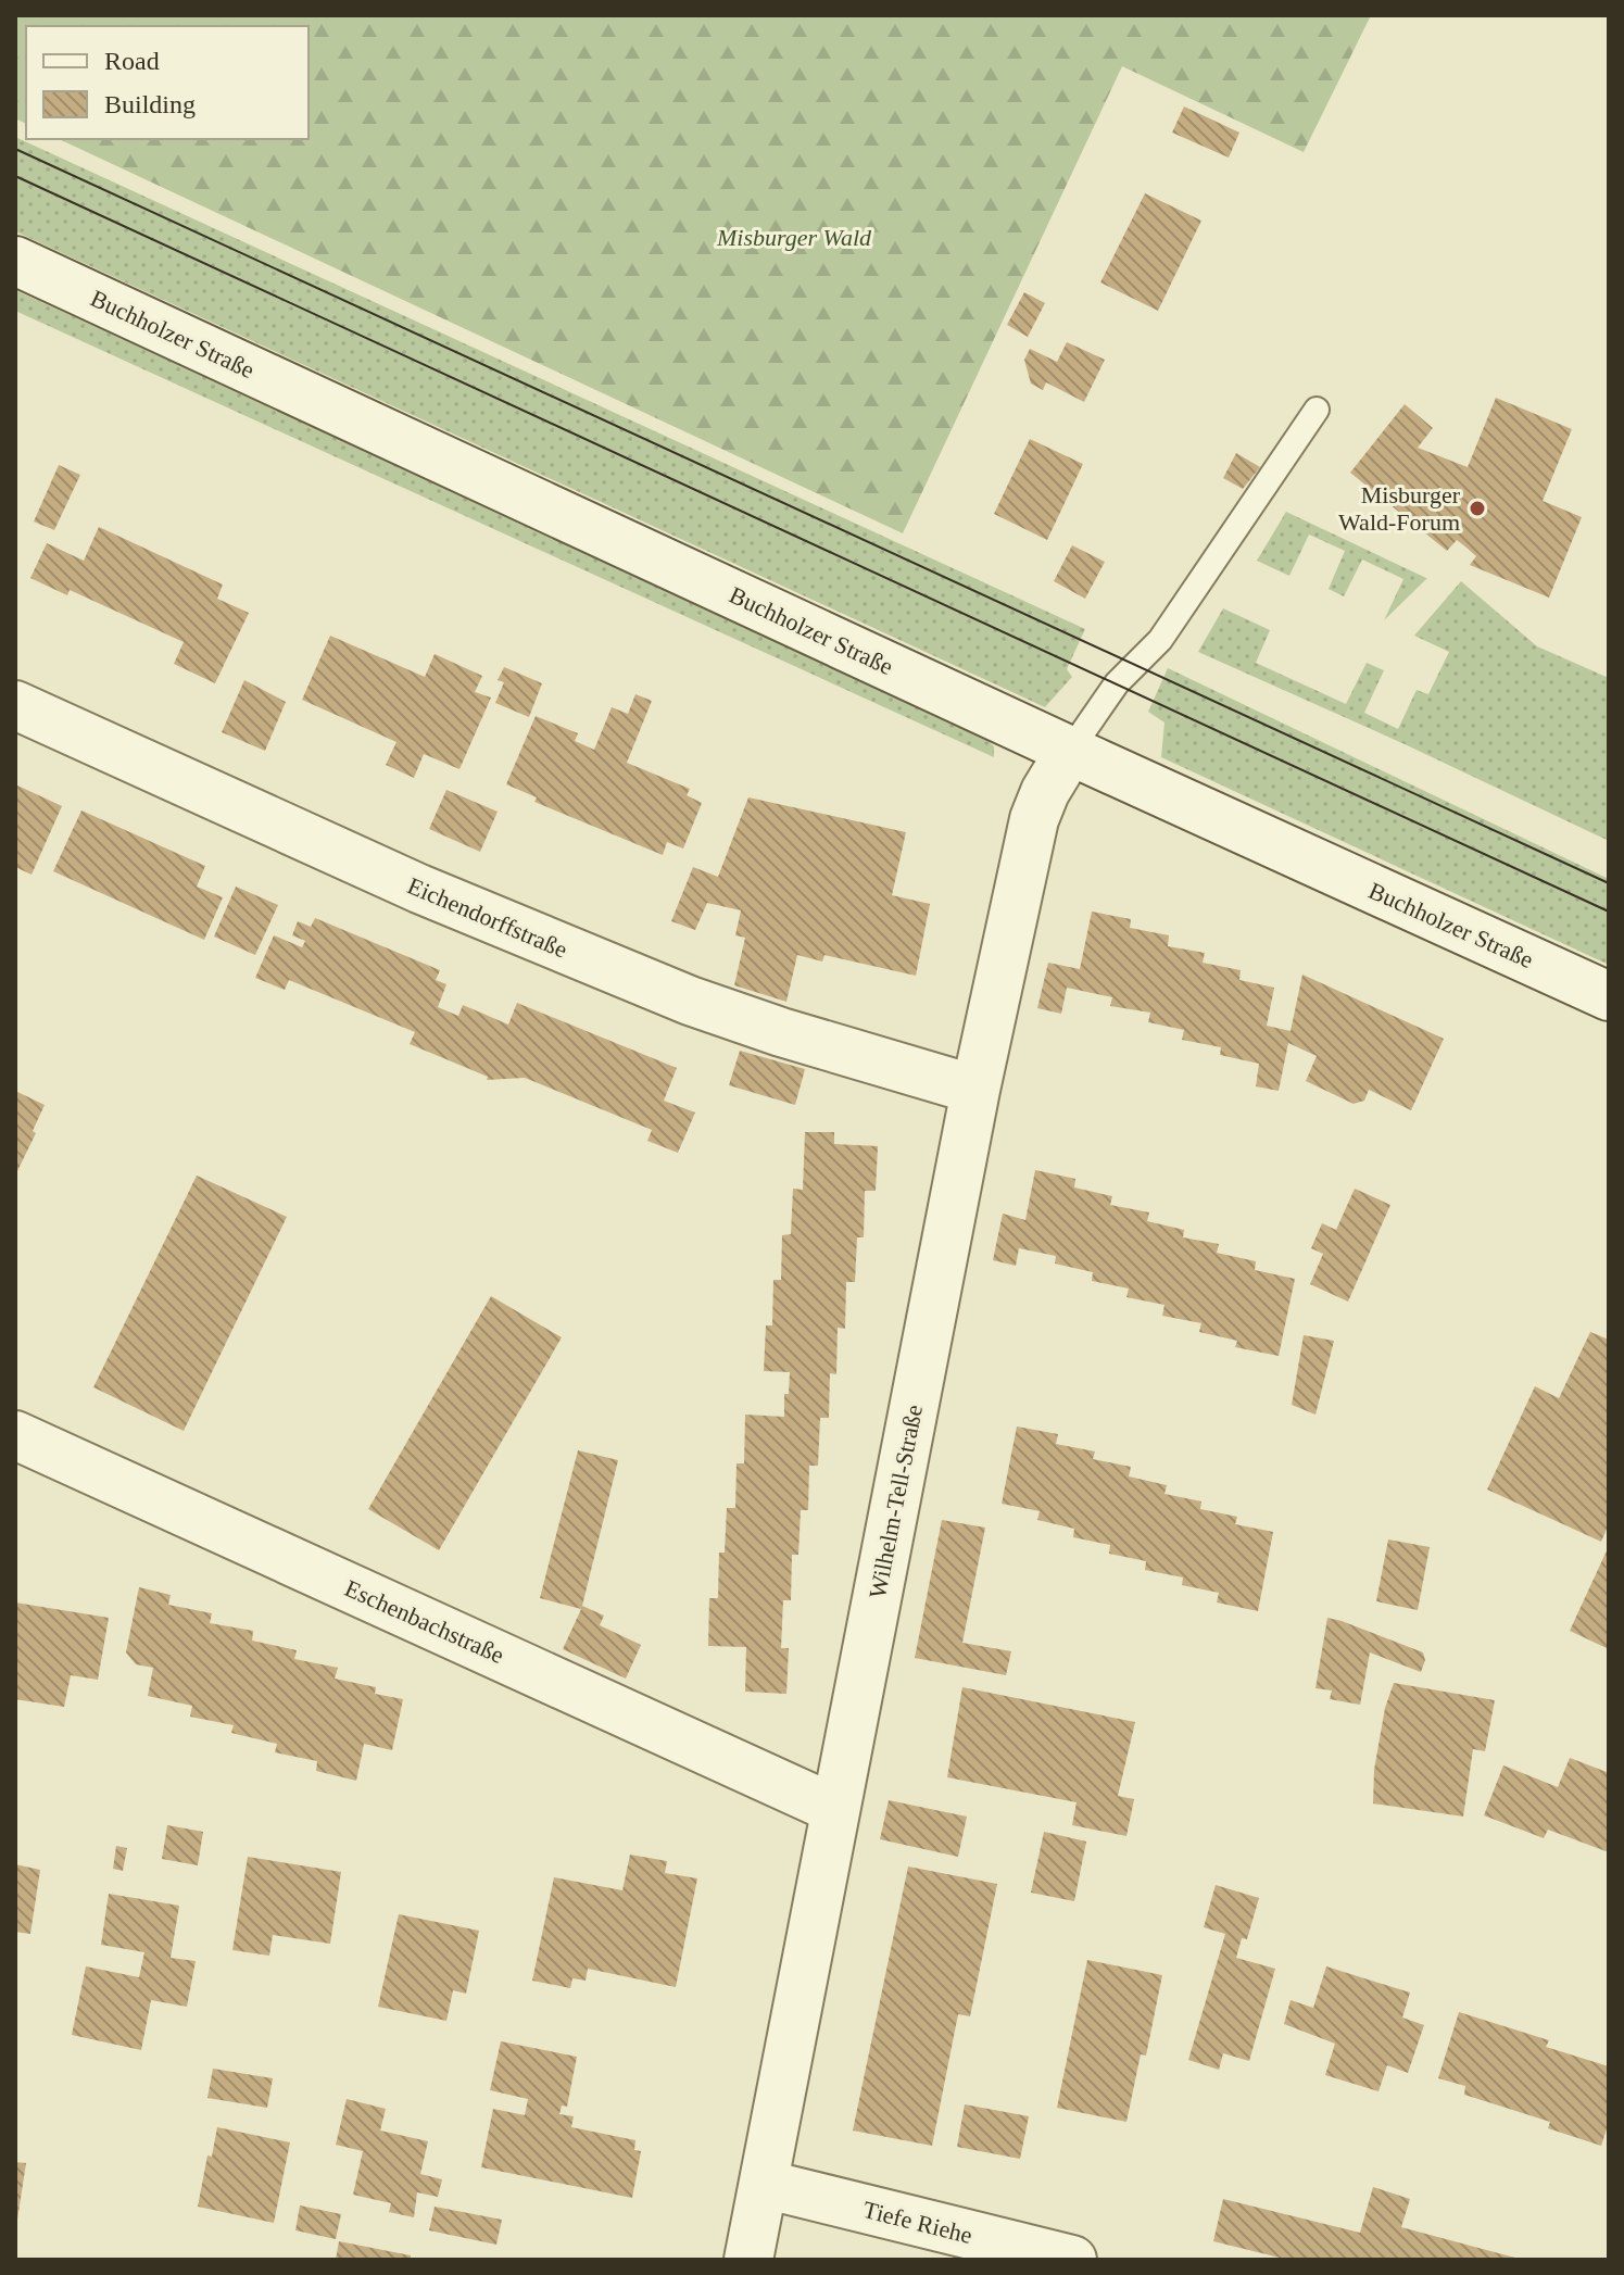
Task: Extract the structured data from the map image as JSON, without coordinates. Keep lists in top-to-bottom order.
{
  "streets": {
    "street": [
      "Buchholzer Straße",
      "Eichendorffstraße",
      "Wilhelm-Tell-Straße",
      "Eschenbachstraße",
      "Tiefe Riehe"
    ]
  },
  "crossings": [
    ["Buchholzer Straße", "Wilhelm-Tell-Straße"],
    ["Eichendorffstraße", "Wilhelm-Tell-Straße"],
    ["Wilhelm-Tell-Straße", "Eschenbachstraße"],
    ["Wilhelm-Tell-Straße", "Tiefe Riehe"]
  ],
  "parks": ["Misburger Wald"],
  "places": ["Misburger Wald-Forum"],
  "legend": ["Road", "Building"]
}
